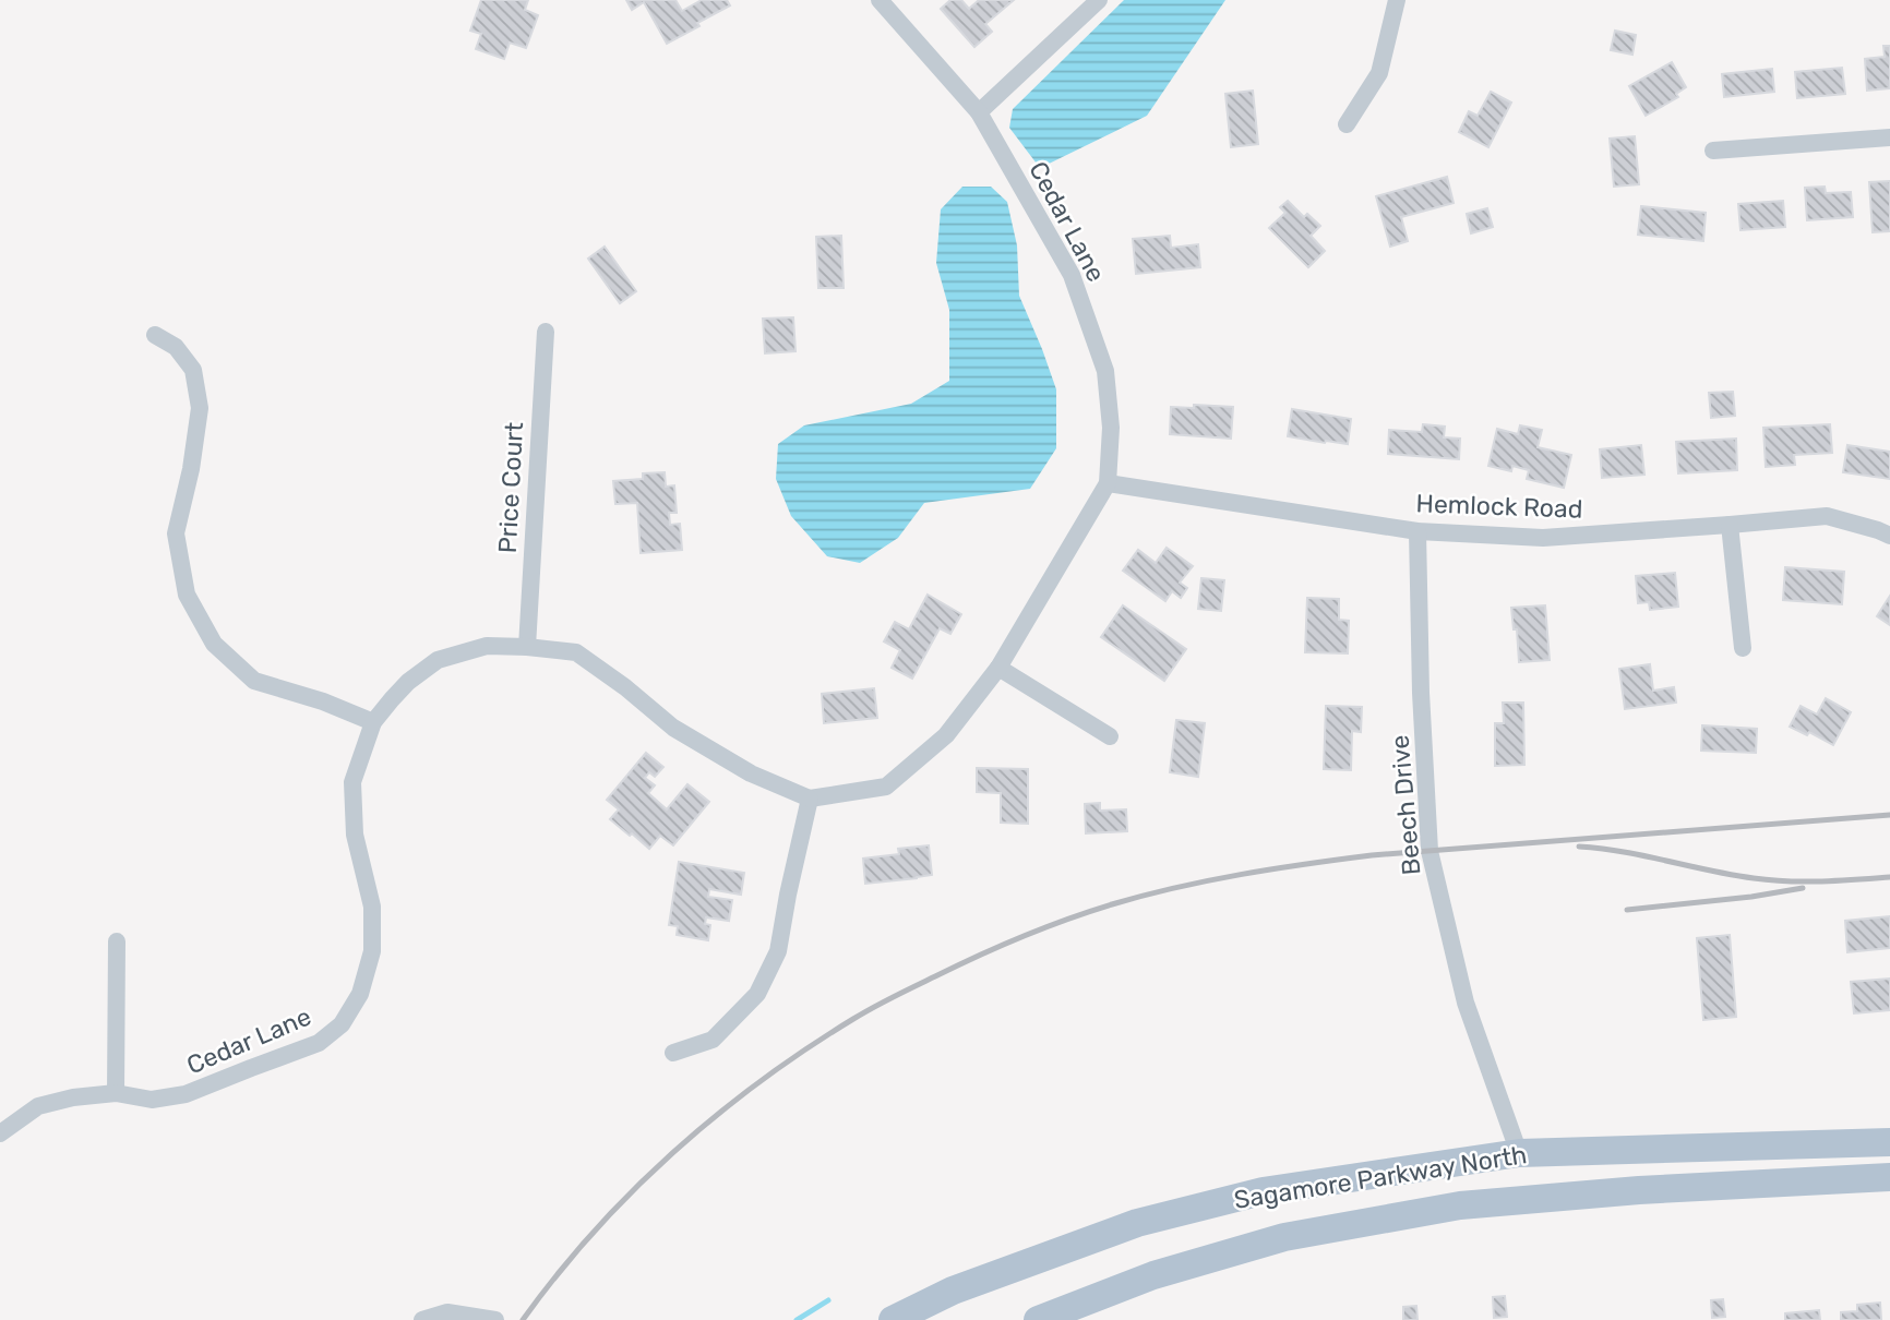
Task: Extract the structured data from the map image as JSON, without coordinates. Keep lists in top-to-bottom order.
{
  "streets": {
    "main road": ["Sagamore Parkway North"],
    "street": [
      "Cedar Lane",
      "Price Court",
      "Hemlock Road",
      "Beech Drive"
    ]
  },
  "crossings": [
    ["Cedar Lane", "Price Court"],
    ["Cedar Lane", "Hemlock Road"],
    ["Hemlock Road", "Beech Drive"],
    ["Beech Drive", "Sagamore Parkway North"]
  ]
}
